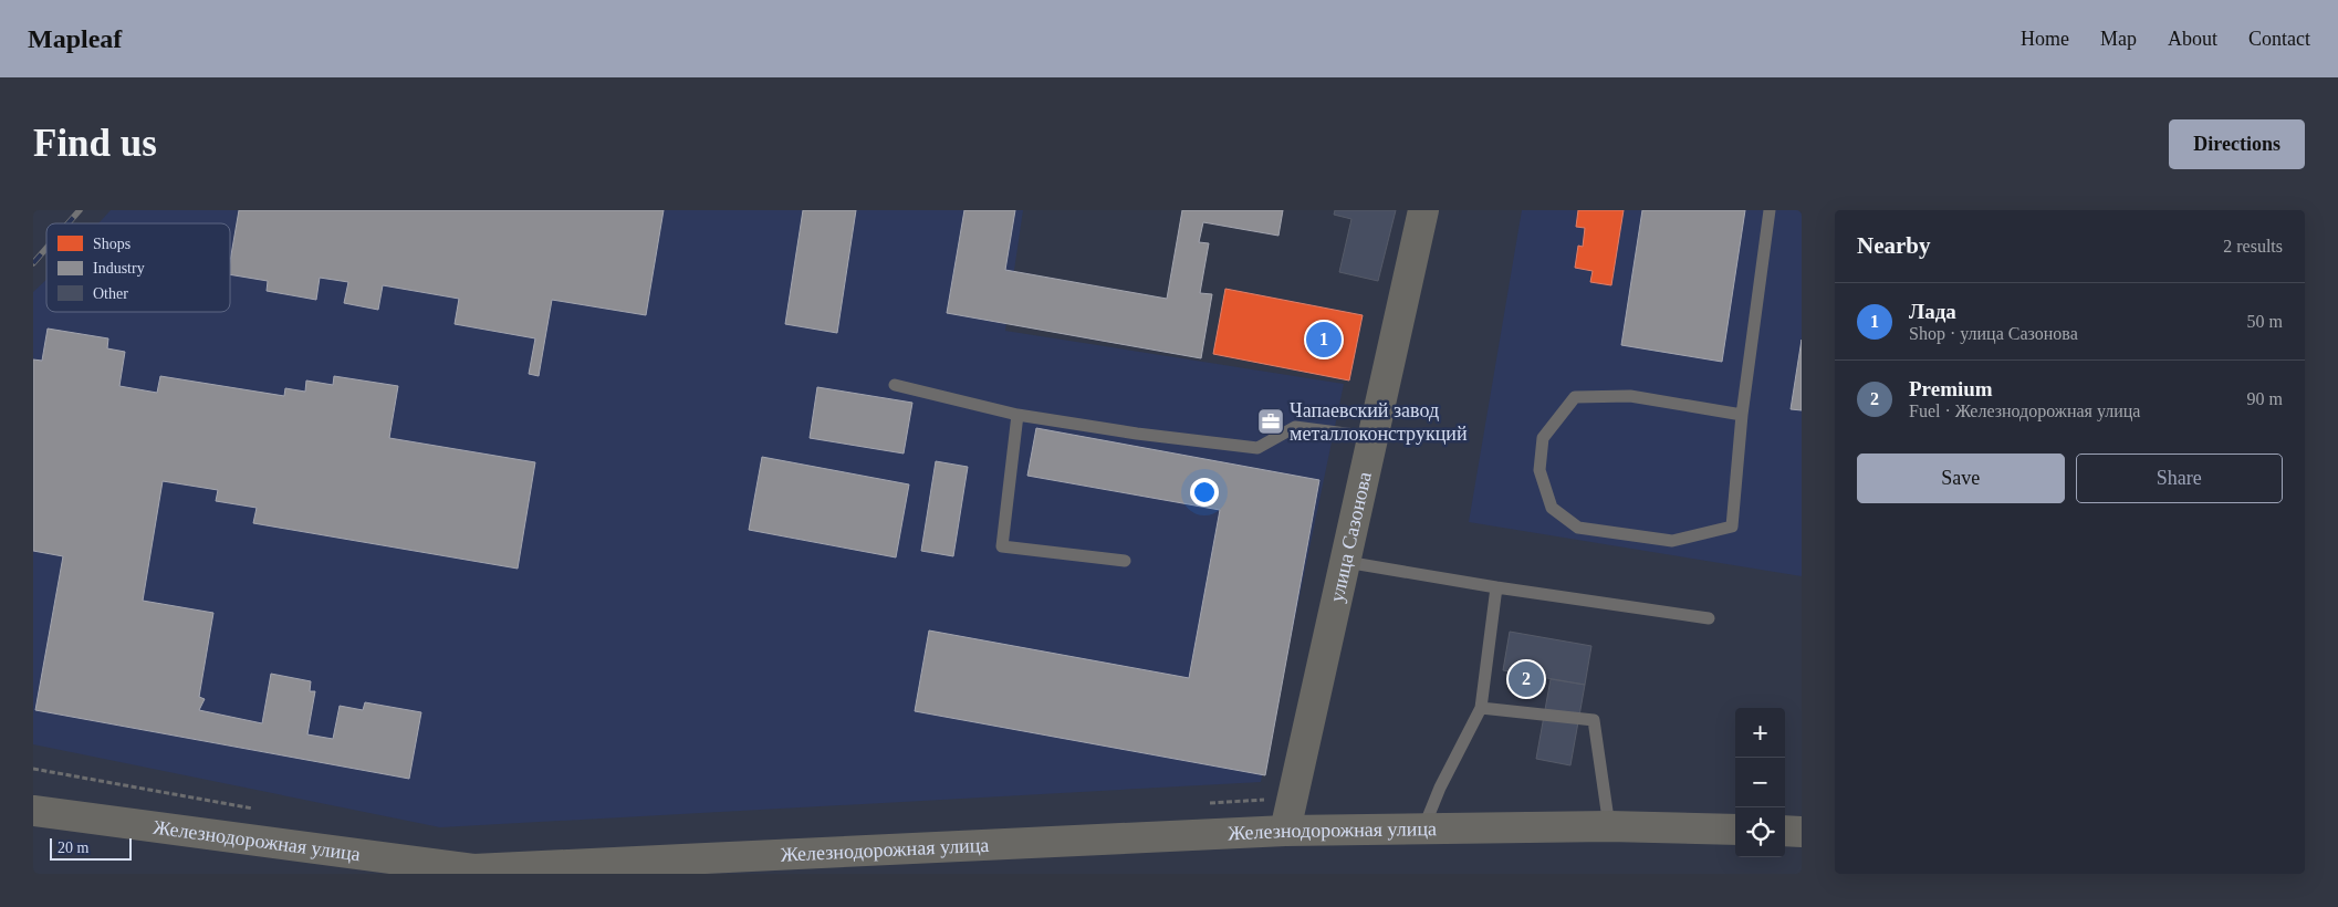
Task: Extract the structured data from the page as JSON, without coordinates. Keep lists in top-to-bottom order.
{
  "streets": {
    "main road": ["улица Сазонова", "Железнодорожная улица"]
  },
  "crossings": [
    ["улица Сазонова", "Железнодорожная улица"]
  ],
  "places": {
    "office": ["Чапаевский завод металлоконструкций"]
  },
  "legend": ["Shops", "Industry", "Other"],
  "scale_bar": "20 m",
  "page": {
    "header": "Mapleaf",
    "nav": [
      "Home",
      "Map",
      "About",
      "Contact"
    ],
    "buttons": [
      "Directions",
      ["Save", "Share"]
    ],
    "title": "Find us",
    "heading": ["Nearby", "2 results"],
    "list": [
      {
        "mark": "1",
        "name": "Лада",
        "note": "Shop · улица Сазонова",
        "value": "50 m"
      },
      {
        "mark": "2",
        "name": "Premium",
        "note": "Fuel · Железнодорожная улица",
        "value": "90 m"
      }
    ],
    "pins": ["1", "2"],
    "map_buttons": ["+", "−"],
    "scale": "20 m"
  }
}
